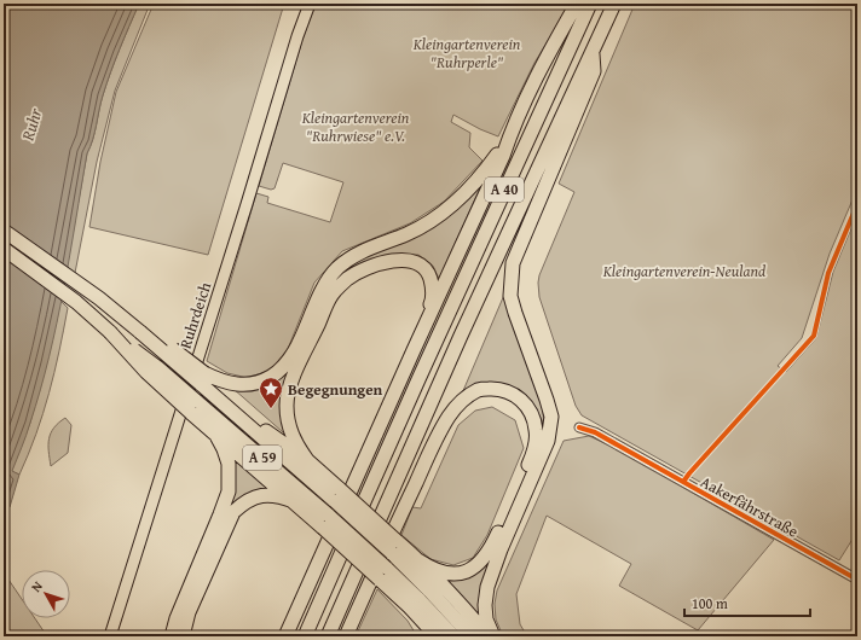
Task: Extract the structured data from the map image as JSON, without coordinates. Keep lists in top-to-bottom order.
{
  "streets": {
    "highway": ["A 40", "A 59"],
    "main road": ["Ruhrdeich"],
    "street": ["Aakerfährstraße"]
  },
  "water": ["Ruhr"],
  "parks": ["Kleingartenverein \"Ruhrperle\"", "Kleingartenverein \"Ruhrwiese\" e.V.", "Kleingartenverein-Neuland"],
  "places": {
    "place": ["Begegnungen"]
  },
  "scale_bar": "100 m",
  "north": "top left"
}
